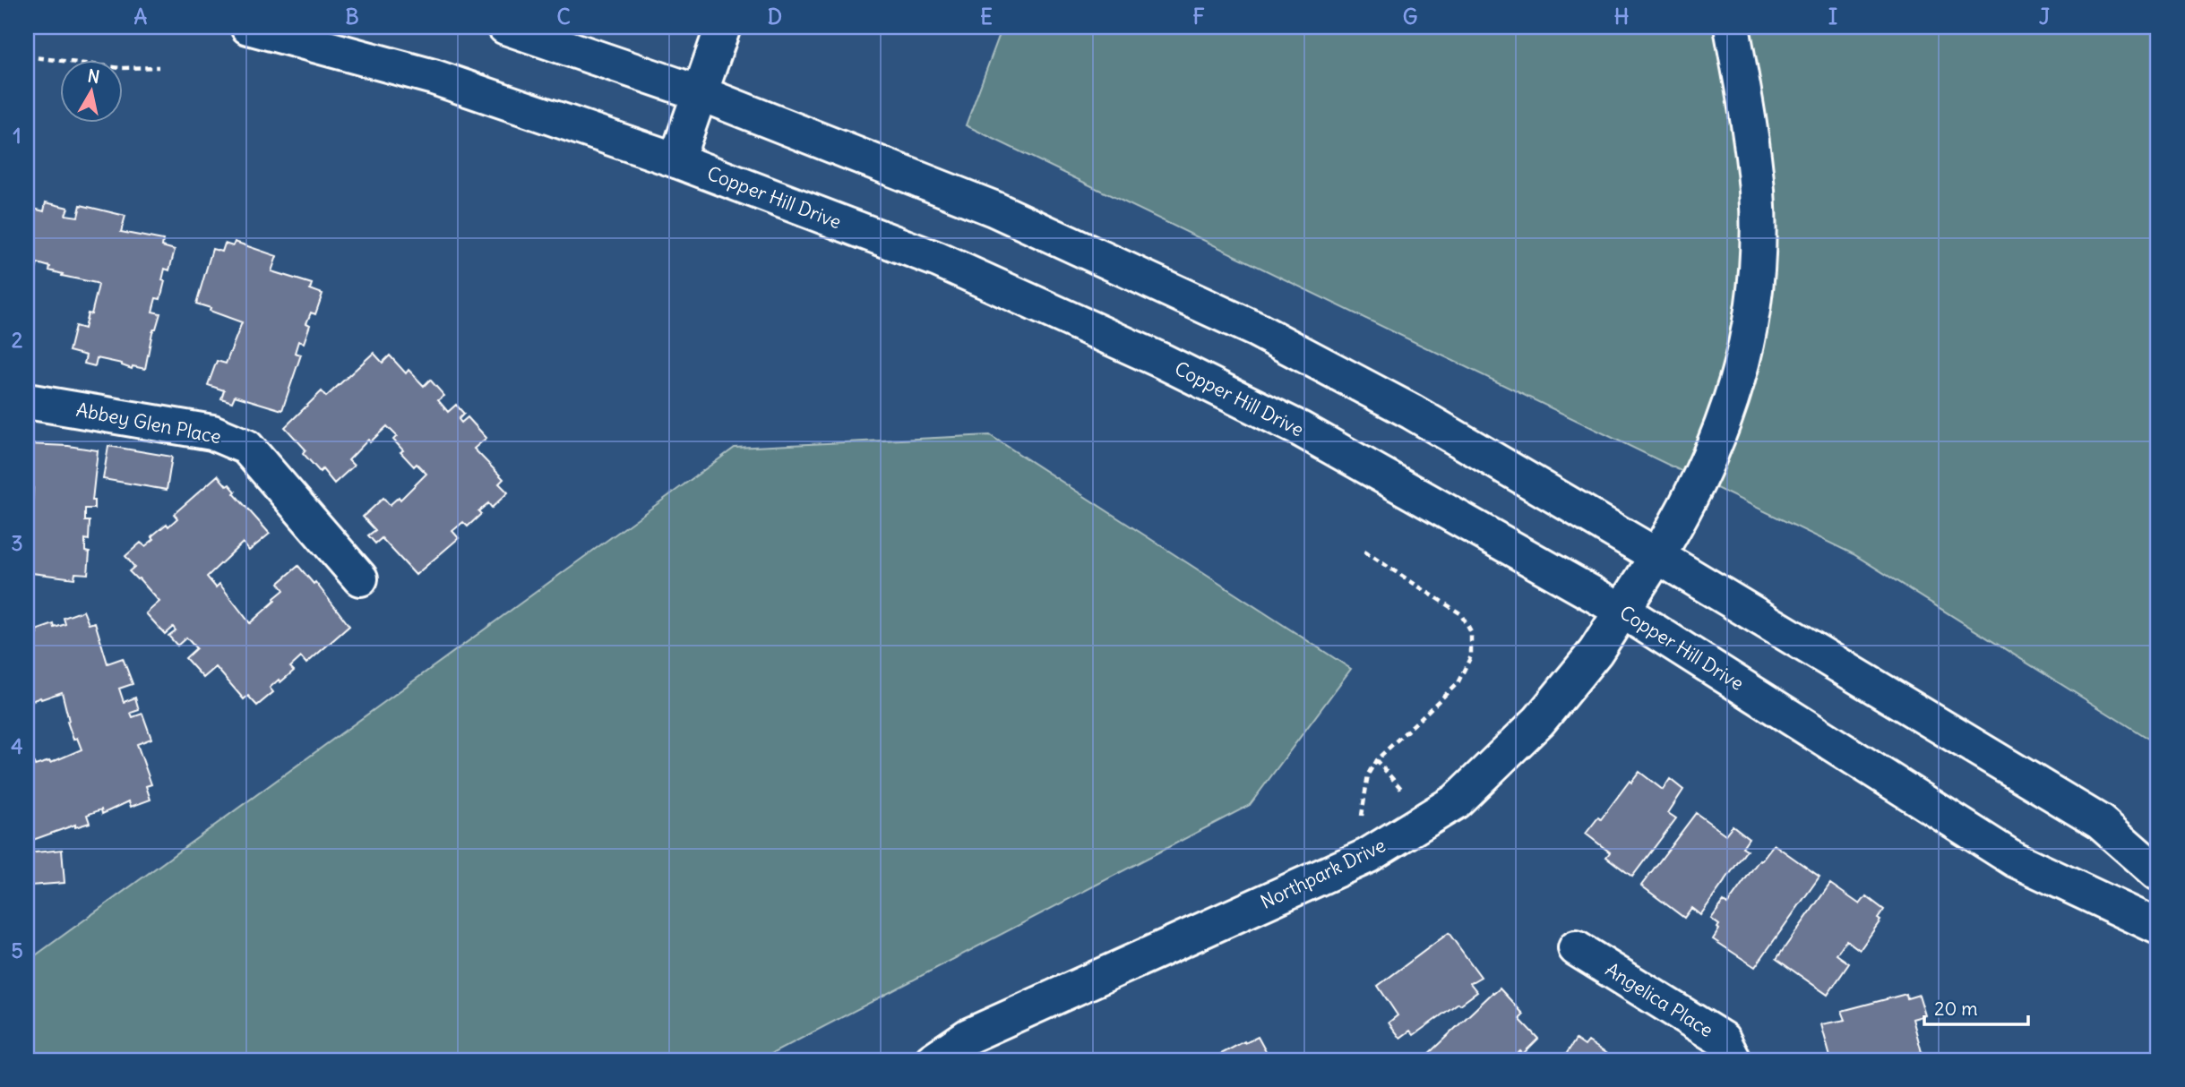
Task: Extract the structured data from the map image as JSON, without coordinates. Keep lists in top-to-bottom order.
{
  "streets": {
    "main road": [
      "Copper Hill Drive",
      "Abbey Glen Place",
      "Northpark Drive",
      "Angelica Place"
    ]
  },
  "crossings": [
    ["Copper Hill Drive", "Northpark Drive"]
  ],
  "scale_bar": "20 m",
  "north": "top",
  "grid": {
    "columns": [
      "A",
      "B",
      "C",
      "D",
      "E",
      "F",
      "G",
      "H",
      "I",
      "J"
    ],
    "rows": [
      "1",
      "2",
      "3",
      "4",
      "5"
    ]
  }
}
